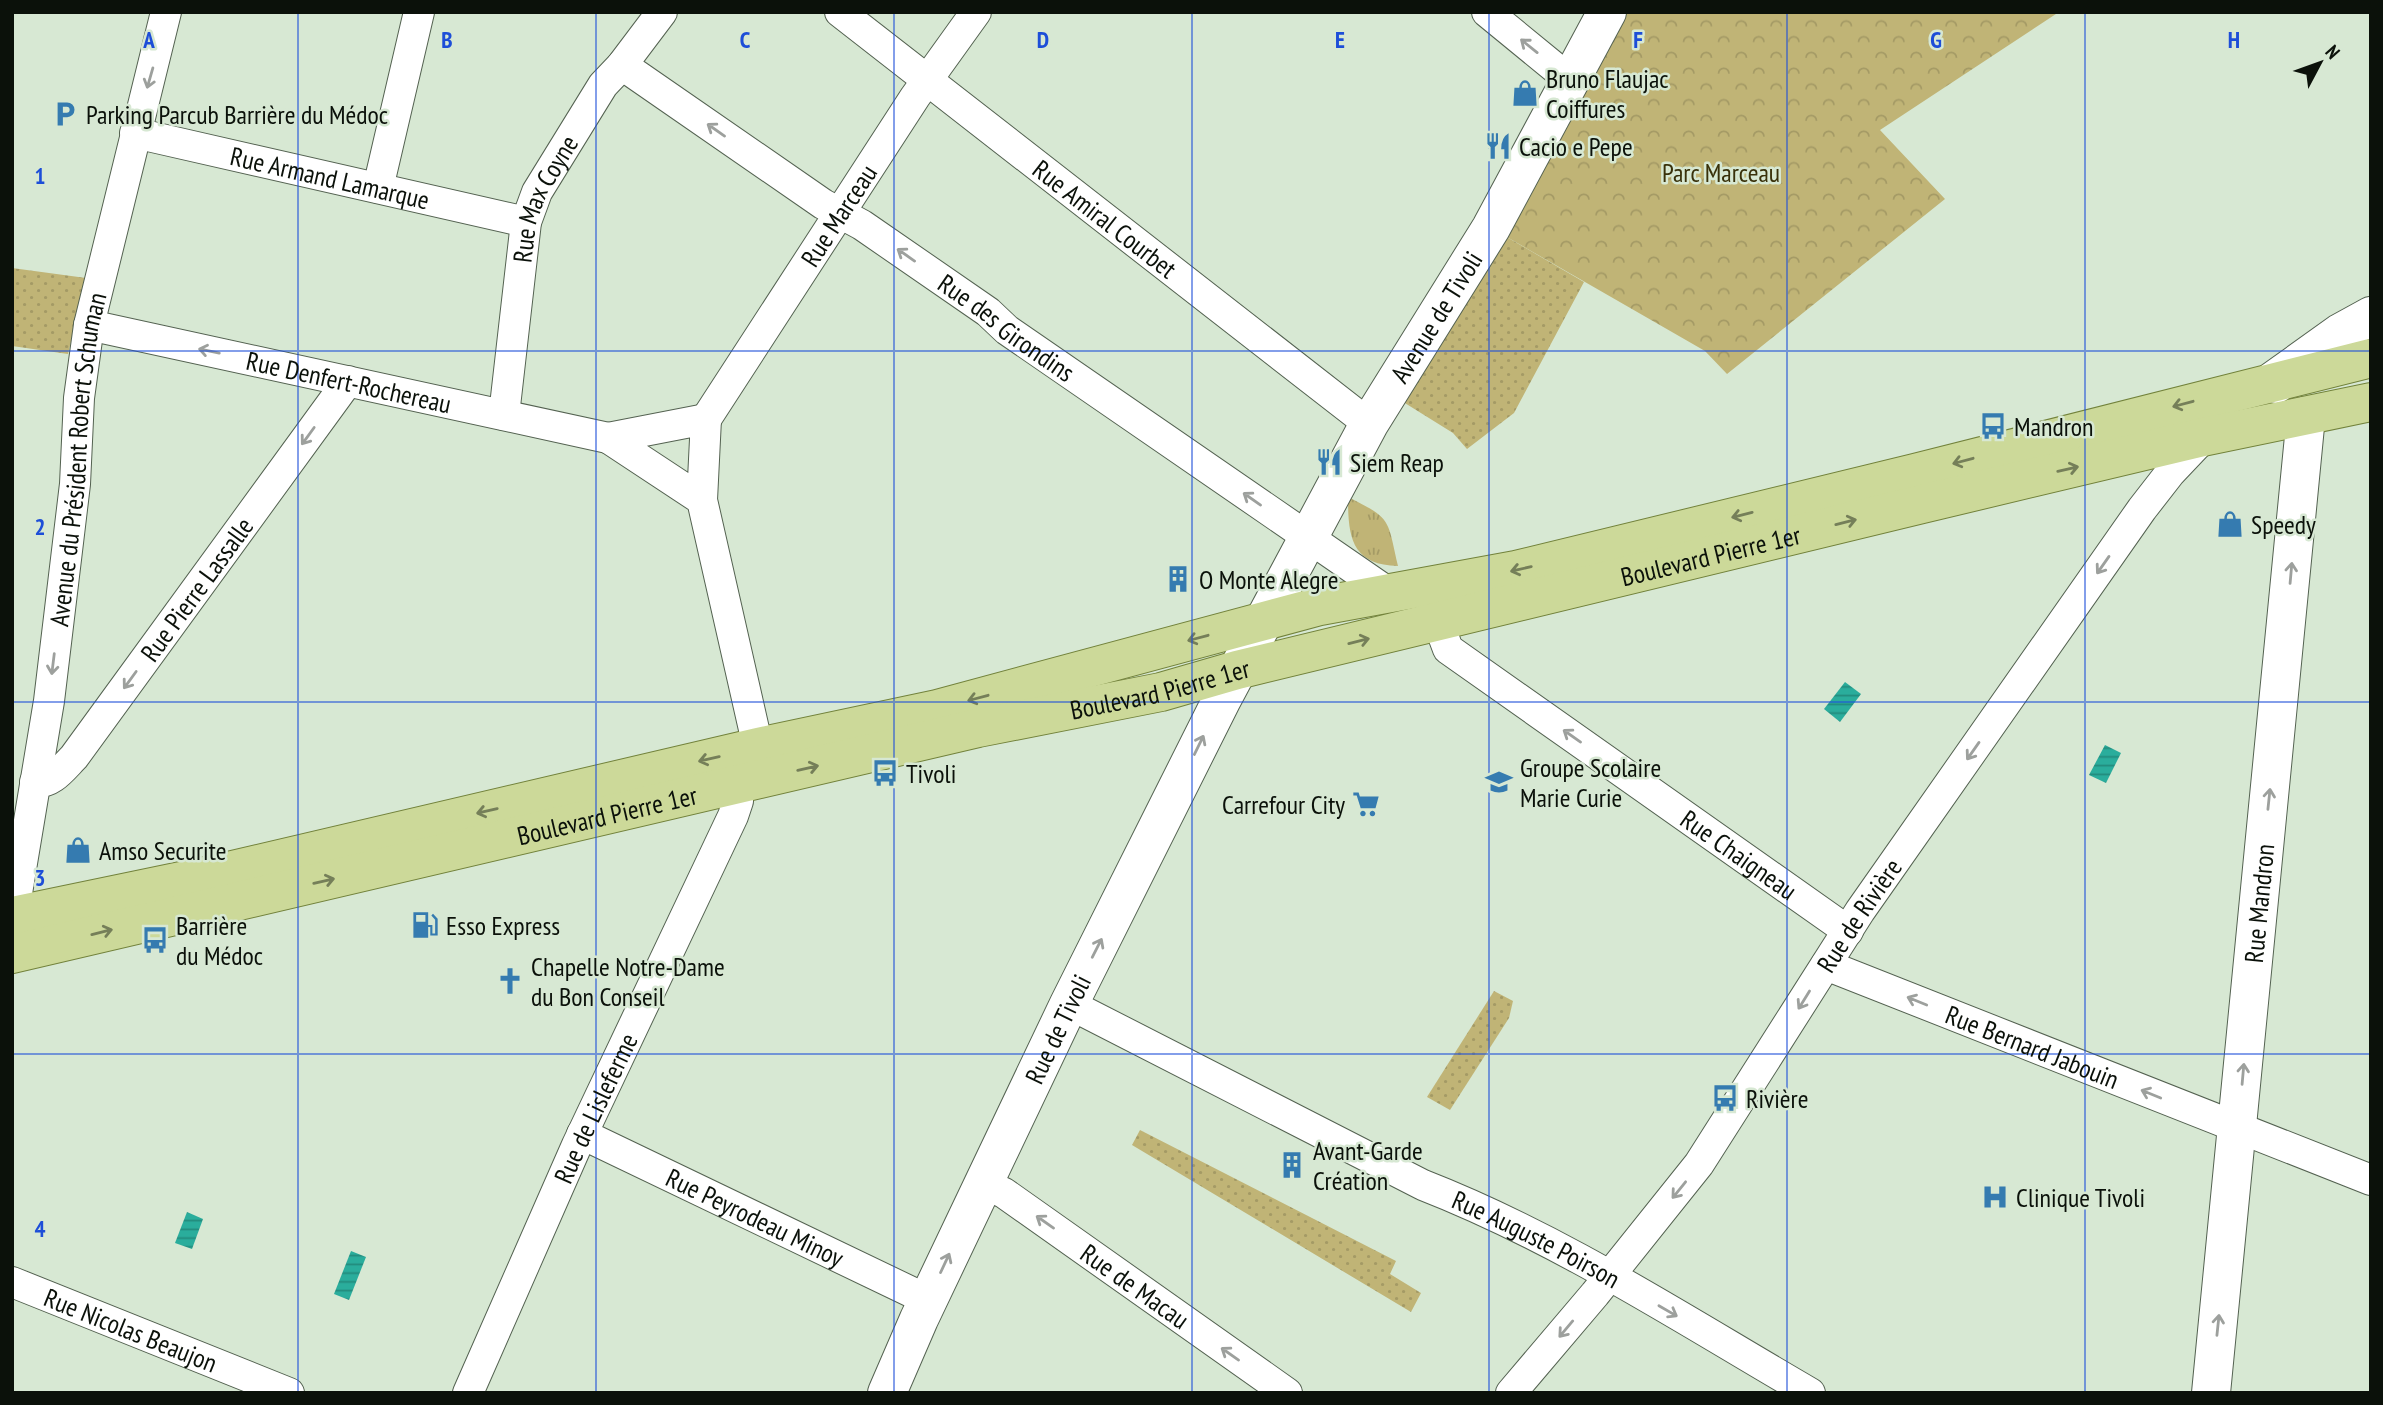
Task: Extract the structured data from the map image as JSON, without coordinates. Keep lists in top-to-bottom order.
{
  "streets": {
    "main road": ["Boulevard Pierre 1er"],
    "street": [
      "Rue Armand Lamarque",
      "Rue Max Coyne",
      "Rue Marceau",
      "Rue Amiral Courbet",
      "Avenue de Tivoli",
      "Rue des Girondins",
      "Rue Denfert-Rochereau",
      "Avenue du Président Robert Schuman",
      "Rue Pierre Lassalle",
      "Rue Chaigneau",
      "Rue Mandron",
      "Rue de Rivière",
      "Rue de Tivoli",
      "Rue Bernard Jabouin",
      "Rue de Lisleferme",
      "Rue Peyrodeau Minoy",
      "Rue Auguste Poirson",
      "Rue de Macau",
      "Rue Nicolas Beaujon"
    ]
  },
  "crossings": [
    ["Rue Armand Lamarque", "Rue Max Coyne"],
    ["Rue Armand Lamarque", "Avenue du Président Robert Schuman"],
    ["Rue Max Coyne", "Rue des Girondins"],
    ["Rue Max Coyne", "Rue Denfert-Rochereau"],
    ["Rue Marceau", "Rue Amiral Courbet"],
    ["Rue Marceau", "Rue des Girondins"],
    ["Rue Amiral Courbet", "Avenue de Tivoli"],
    ["Avenue de Tivoli", "Rue des Girondins"],
    ["Avenue de Tivoli", "Boulevard Pierre 1er"],
    ["Avenue de Tivoli", "Rue de Tivoli"],
    ["Rue des Girondins", "Boulevard Pierre 1er"],
    ["Rue Denfert-Rochereau", "Avenue du Président Robert Schuman"],
    ["Rue Denfert-Rochereau", "Rue Pierre Lassalle"],
    ["Avenue du Président Robert Schuman", "Boulevard Pierre 1er"],
    ["Avenue du Président Robert Schuman", "Rue Pierre Lassalle"],
    ["Boulevard Pierre 1er", "Rue Chaigneau"],
    ["Boulevard Pierre 1er", "Rue Mandron"],
    ["Boulevard Pierre 1er", "Rue de Rivière"],
    ["Boulevard Pierre 1er", "Rue de Tivoli"],
    ["Boulevard Pierre 1er", "Rue de Lisleferme"],
    ["Rue Chaigneau", "Rue de Rivière"],
    ["Rue Mandron", "Rue Bernard Jabouin"],
    ["Rue de Rivière", "Rue Bernard Jabouin"],
    ["Rue de Rivière", "Rue Auguste Poirson"],
    ["Rue de Tivoli", "Rue Peyrodeau Minoy"],
    ["Rue de Tivoli", "Rue Auguste Poirson"],
    ["Rue de Tivoli", "Rue de Macau"],
    ["Rue de Lisleferme", "Rue Peyrodeau Minoy"]
  ],
  "one_way": [
    "Rue des Girondins",
    "Rue Denfert-Rochereau",
    "Avenue du Président Robert Schuman",
    "Rue Pierre Lassalle",
    "Rue Chaigneau",
    "Rue Mandron",
    "Rue de Rivière",
    "Rue de Tivoli",
    "Rue Bernard Jabouin",
    "Rue de Macau"
  ],
  "parks": ["Parc Marceau"],
  "places": {
    "shop": ["Bruno Flaujac Coiffures", "Speedy", "Amso Securite"],
    "parking": ["Parking Parcub Barrière du Médoc"],
    "restaurant": ["Cacio e Pepe", "Siem Reap"],
    "bus stop": [
      "Mandron",
      "Tivoli",
      "Barrière du Médoc",
      "Rivière"
    ],
    "building": ["O Monte Alegre", "Avant-Garde Création"],
    "school or university": ["Groupe Scolaire Marie Curie"],
    "supermarket": ["Carrefour City"],
    "fuel station": ["Esso Express"],
    "church": ["Chapelle Notre-Dame du Bon Conseil"],
    "hospital": ["Clinique Tivoli"]
  },
  "north": "top right",
  "grid": {
    "columns": [
      "A",
      "B",
      "C",
      "D",
      "E",
      "F",
      "G",
      "H"
    ],
    "rows": [
      "1",
      "2",
      "3",
      "4"
    ]
  }
}
